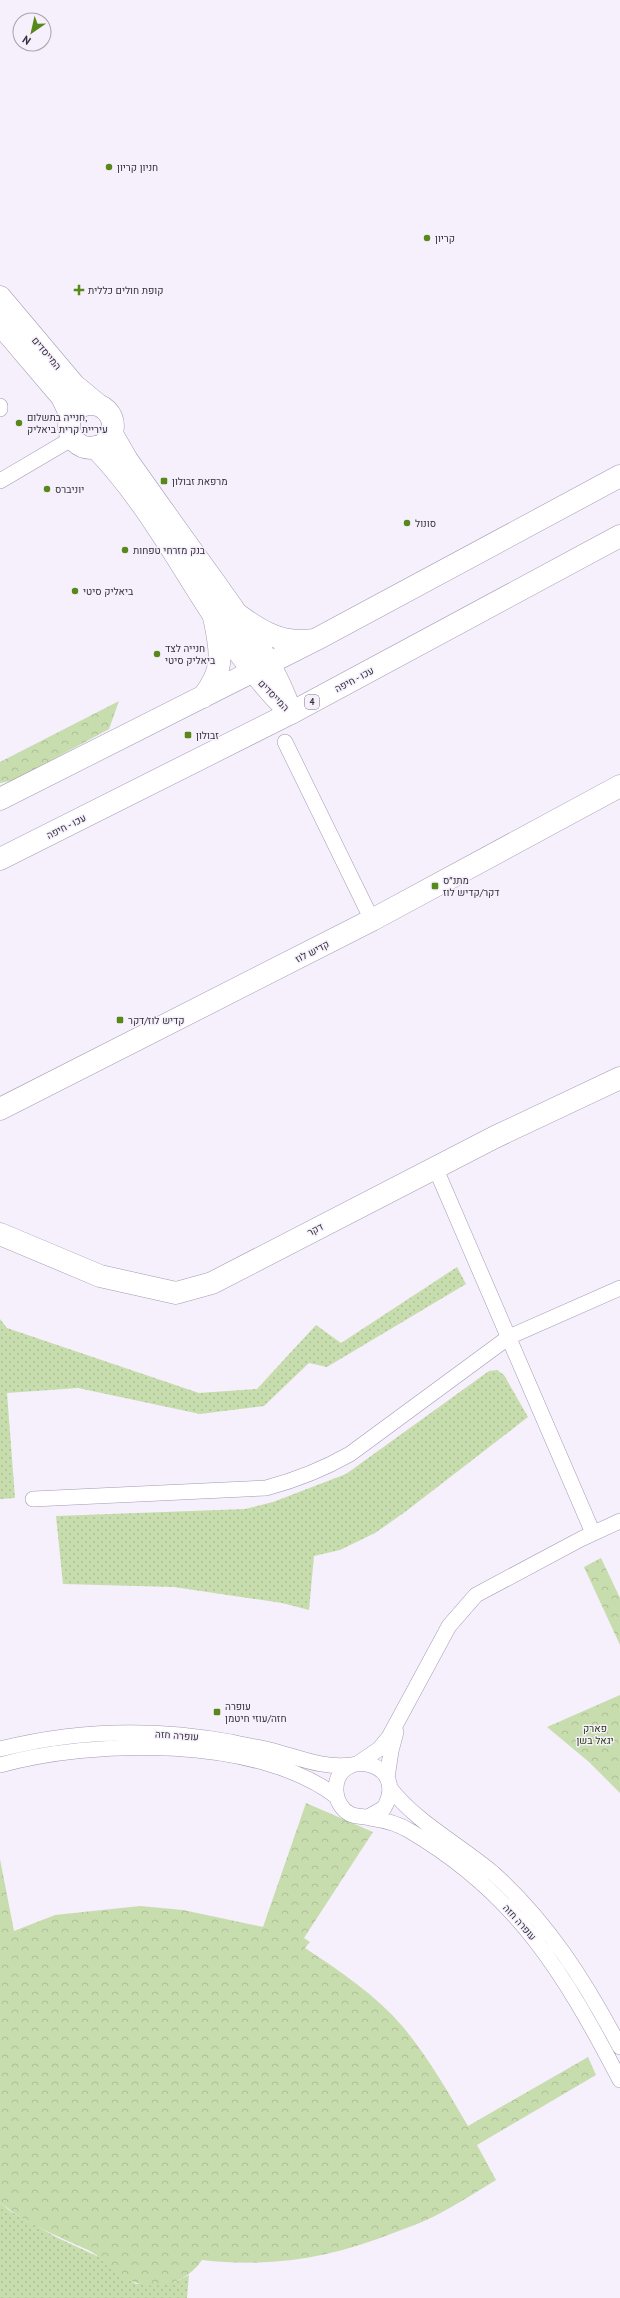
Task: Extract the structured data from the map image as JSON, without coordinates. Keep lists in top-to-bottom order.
{
  "streets": {
    "main road": [
      "המייסדים",
      "עכו - חיפה",
      "4",
      "קדיש לוז",
      "דקר"
    ],
    "street": ["עופרה חזה"]
  },
  "crossings": [
    ["המייסדים", "עכו - חיפה"]
  ],
  "parks": ["פארק יגאל בשן"],
  "places": {
    "other": [
      "חניון קריון",
      "קריון",
      "חנייה בתשלום, עיריית קרית ביאליק",
      "יוניברס",
      "סונול",
      "בנק מזרחי טפחות",
      "ביאליק סיטי",
      "חנייה לצד ביאליק סיטי"
    ],
    "health": ["קופת חולים כללית"],
    "transit": [
      "מרפאת זבולון",
      "זבולון",
      "מתנ״ס דקר/קדיש לוז",
      "קדיש לוז/דקר",
      "עופרה חזה/עוזי חיטמן"
    ]
  },
  "north": "bottom left"
}
